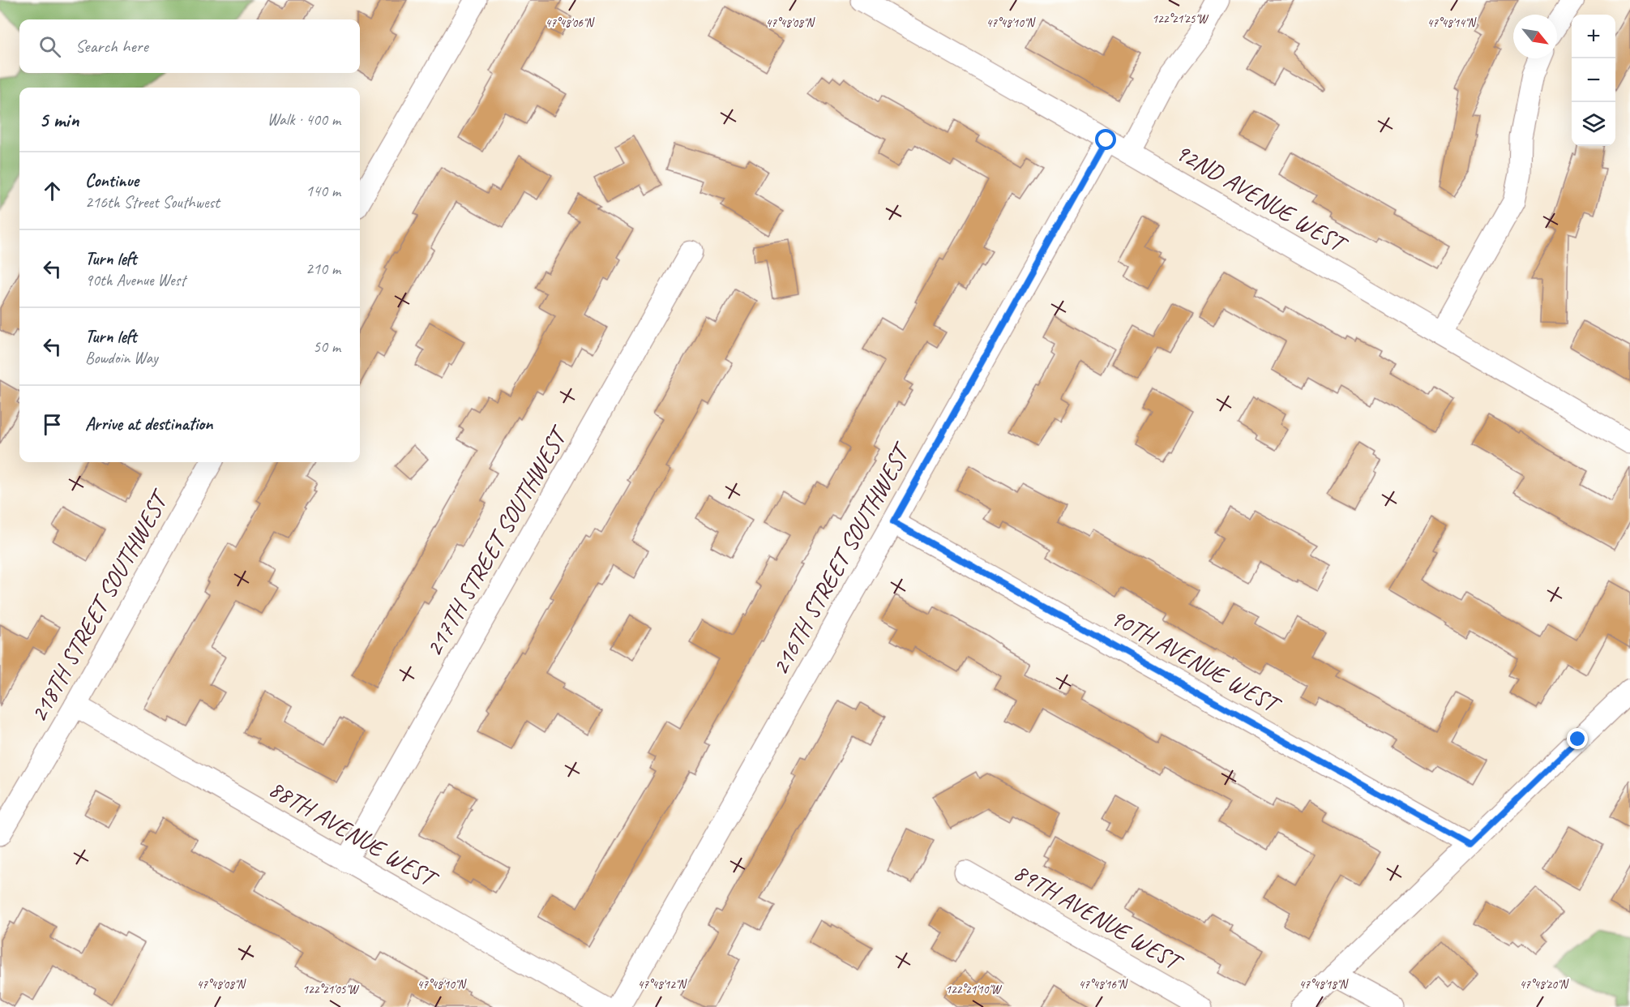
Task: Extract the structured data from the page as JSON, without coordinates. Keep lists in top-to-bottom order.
{
  "streets": {
    "street": [
      "92ND AVENUE WEST",
      "217TH STREET SOUTHWEST",
      "216TH STREET SOUTHWEST",
      "218TH STREET SOUTHWEST",
      "90TH AVENUE WEST",
      "88TH AVENUE WEST",
      "89TH AVENUE WEST"
    ]
  },
  "crossings": [
    ["92ND AVENUE WEST", "216TH STREET SOUTHWEST"],
    ["217TH STREET SOUTHWEST", "88TH AVENUE WEST"],
    ["216TH STREET SOUTHWEST", "90TH AVENUE WEST"],
    ["218TH STREET SOUTHWEST", "88TH AVENUE WEST"]
  ],
  "north": "bottom right",
  "page": {
    "map_buttons": ["+", "−"],
    "search": "Search here",
    "heading": ["5 min", "Walk · 400 m"],
    "list": [
      ["Continue", "216th Street Southwest", "140 m"],
      ["Turn left", "90th Avenue West", "210 m"],
      ["Turn left", "Bowdoin Way", "50 m"],
      "Arrive at destination"
    ]
  },
  "coordinates": [
    "122°21'25\"W",
    "47°48'06\"N",
    "47°48'08\"N",
    "47°48'10\"N",
    "47°48'14\"N",
    "47°48'12\"N",
    "47°48'16\"N",
    "47°48'18\"N",
    "47°48'20\"N",
    "122°21'05\"W",
    "122°21'10\"W"
  ]
}
